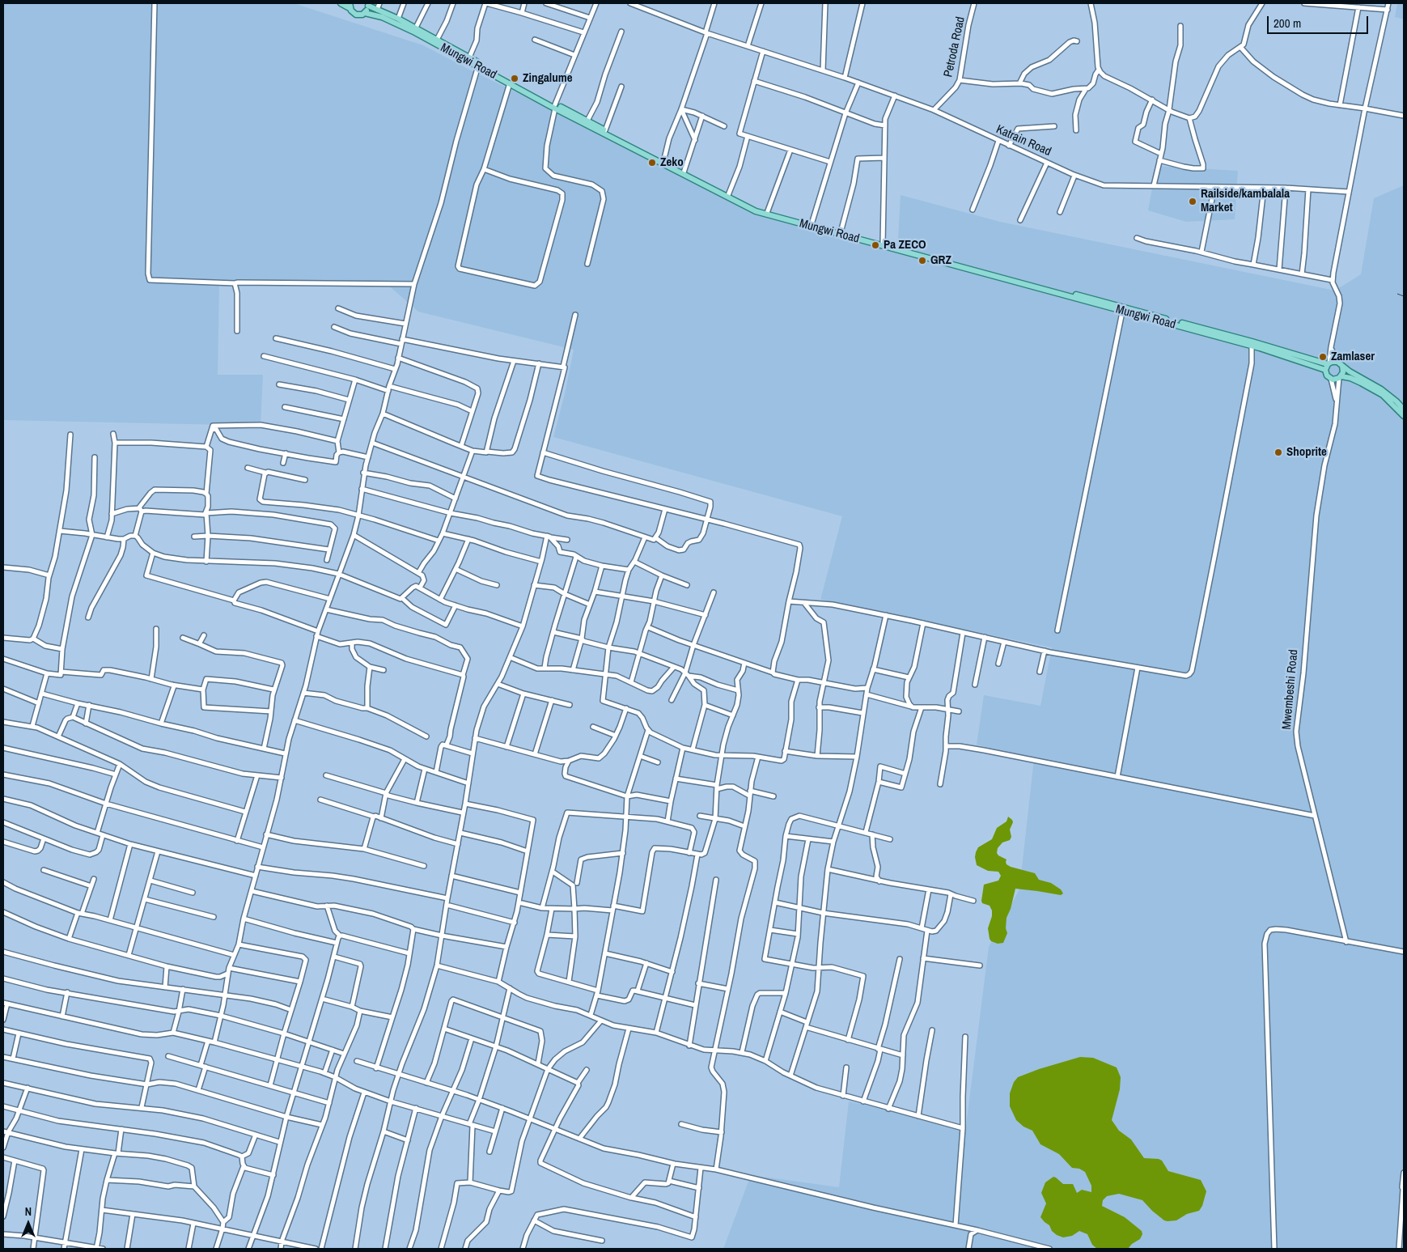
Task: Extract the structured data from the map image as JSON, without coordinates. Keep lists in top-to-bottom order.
{
  "streets": {
    "main road": ["Mungwi Road"],
    "street": ["Petroda Road", "Katrain Road", "Mwembeshi Road"]
  },
  "crossings": [
    ["Petroda Road", "Katrain Road"]
  ],
  "places": [
    "Zingalume",
    "Zeko",
    "Railside/kambalala Market",
    "Pa ZECO",
    "GRZ",
    "Zamlaser",
    "Shoprite"
  ],
  "scale_bar": "200 m",
  "north": "top"
}
